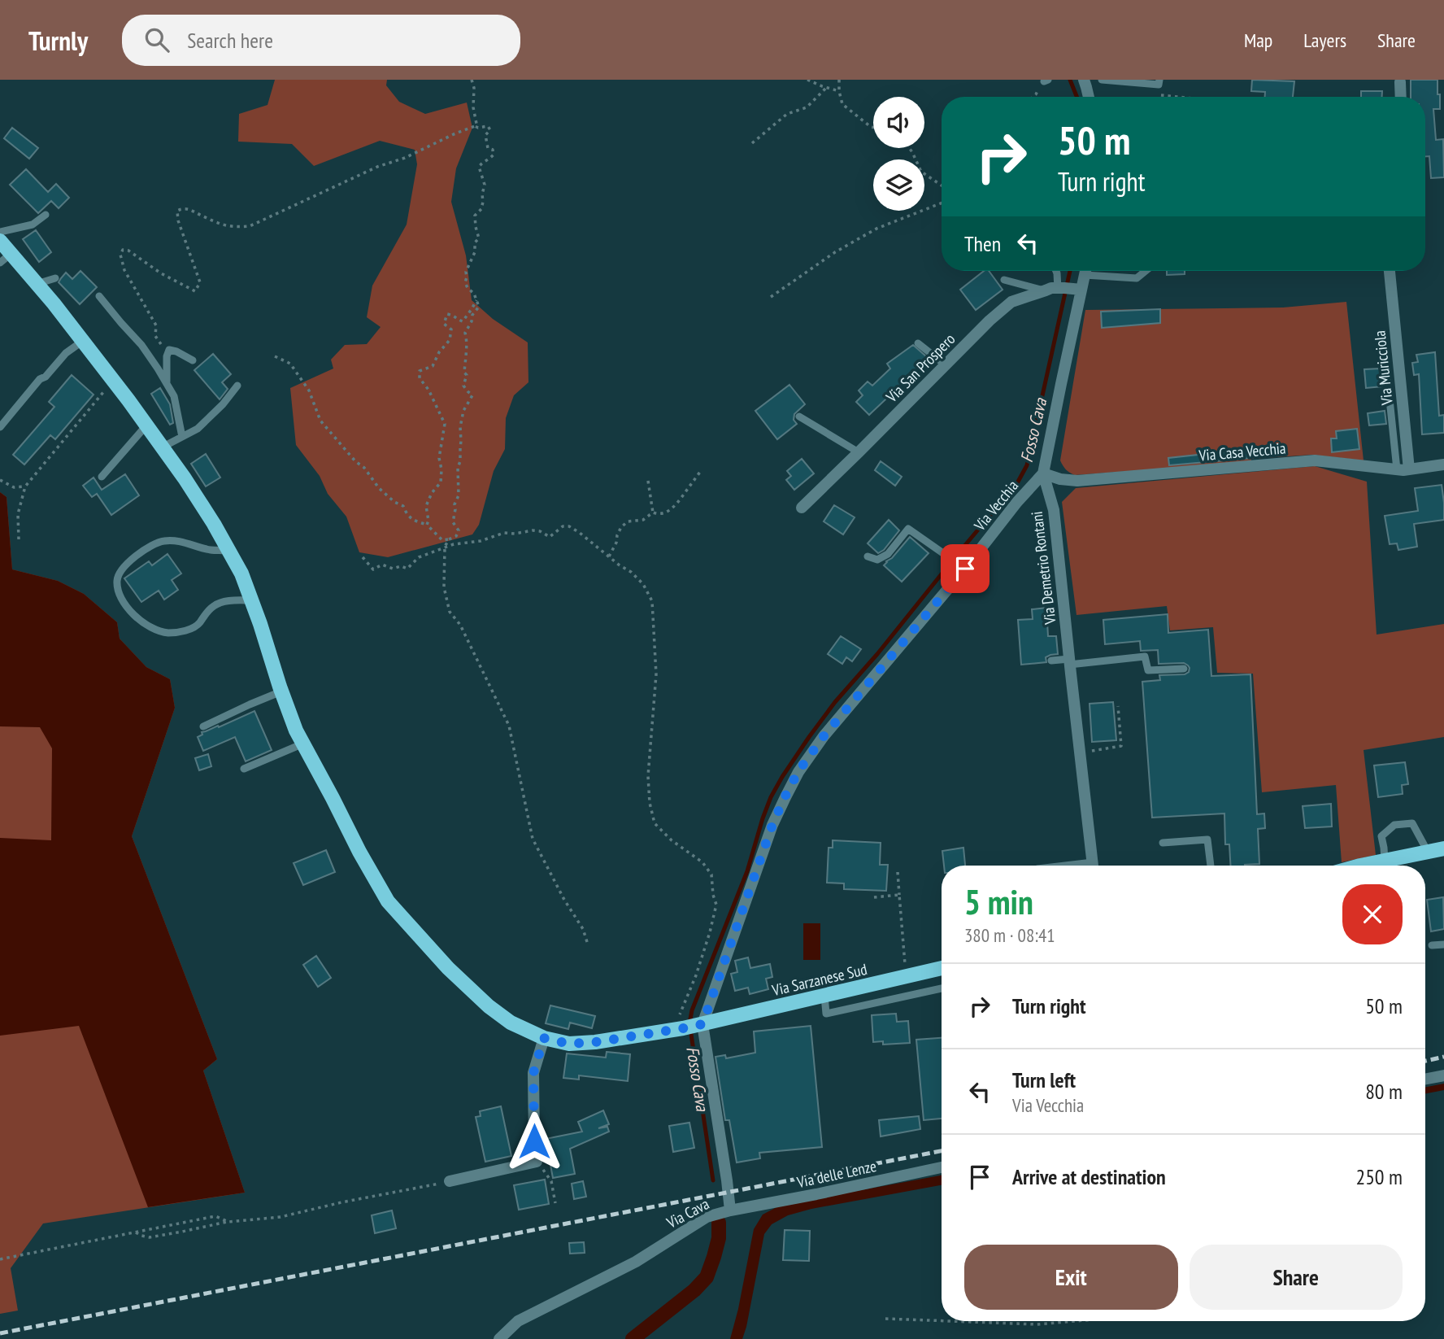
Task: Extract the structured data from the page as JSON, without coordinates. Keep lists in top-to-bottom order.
{
  "streets": {
    "main road": ["Via Sarzanese Sud"],
    "street": [
      "Via San Prospero",
      "Via Muricciola",
      "Via Casa Vecchia",
      "Via Vecchia",
      "Via Demetrio Rontani",
      "Via delle Lenze",
      "Via Cava"
    ]
  },
  "crossings": [
    ["Via San Prospero", "Via Demetrio Rontani"],
    ["Via Muricciola", "Via Casa Vecchia"],
    ["Via Casa Vecchia", "Via Vecchia"],
    ["Via Casa Vecchia", "Via Demetrio Rontani"],
    ["Via Vecchia", "Via Demetrio Rontani"],
    ["Via Vecchia", "Via Sarzanese Sud"],
    ["Via Vecchia", "Via Cava"],
    ["Via Sarzanese Sud", "Via Cava"],
    ["Via delle Lenze", "Via Cava"]
  ],
  "water": ["Fosso Cava"],
  "page": {
    "header": "Turnly",
    "search": "Search here",
    "nav": ["Map", "Layers", "Share"],
    "turn": ["50 m", "Turn right"],
    "then": "Then",
    "heading": ["5 min", "380 m · 08:41"],
    "list": [
      {
        "name": "Turn right",
        "value": "50 m"
      },
      {
        "name": "Turn left",
        "note": "Via Vecchia",
        "value": "80 m"
      },
      {
        "name": "Arrive at destination",
        "value": "250 m"
      }
    ],
    "buttons": ["Exit", "Share"]
  }
}
